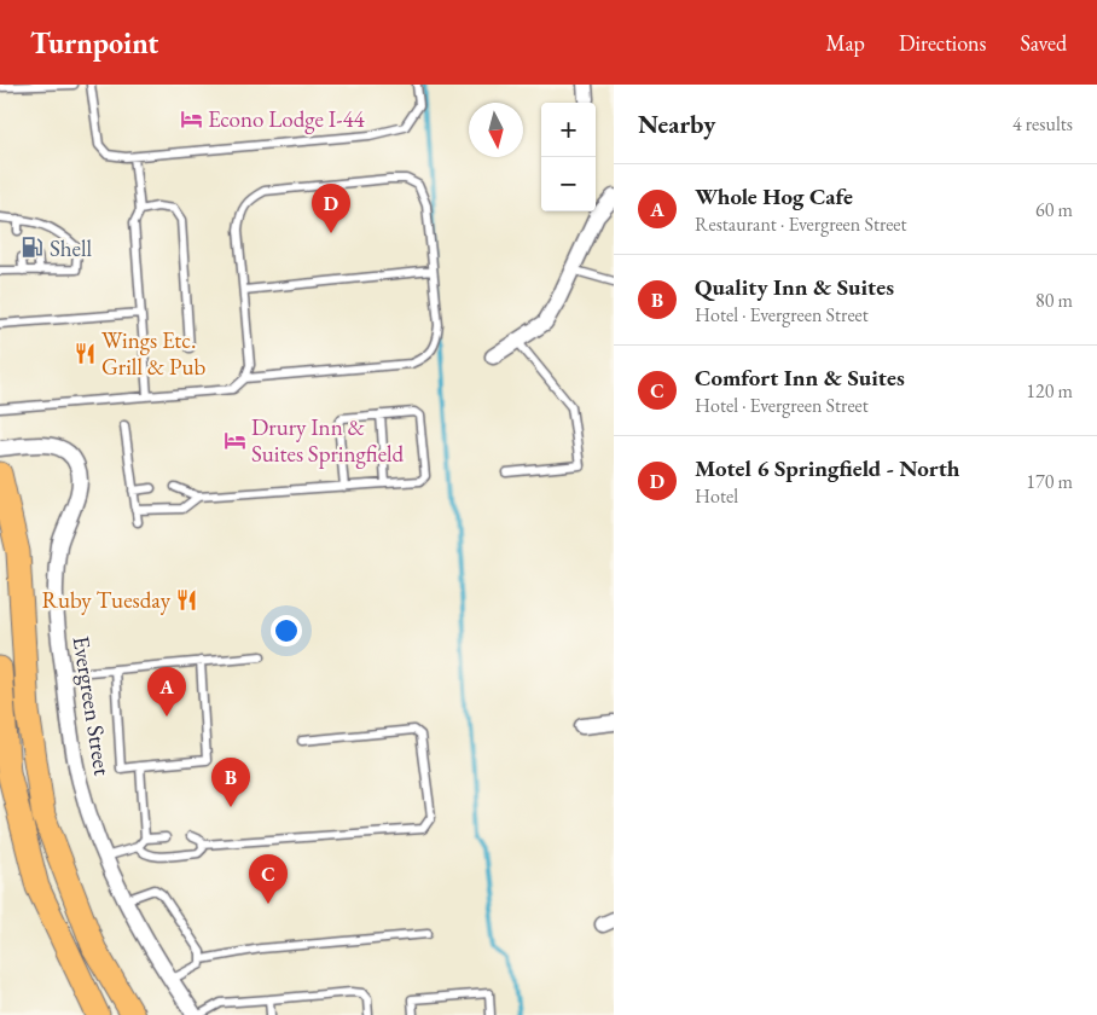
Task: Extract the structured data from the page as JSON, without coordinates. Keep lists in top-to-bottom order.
{
  "streets": {
    "street": ["Evergreen Street"]
  },
  "places": {
    "hotel": ["Econo Lodge I-44", "Drury Inn & Suites Springfield"],
    "fuel station": ["Shell"],
    "restaurant": ["Wings Etc. Grill & Pub", "Ruby Tuesday"]
  },
  "north": "bottom",
  "page": {
    "header": "Turnpoint",
    "nav": ["Map", "Directions", "Saved"],
    "heading": ["Nearby", "4 results"],
    "map_buttons": ["+", "−"],
    "list": [
      {
        "mark": "A",
        "name": "Whole Hog Cafe",
        "note": "Restaurant · Evergreen Street",
        "value": "60 m"
      },
      {
        "mark": "B",
        "name": "Quality Inn & Suites",
        "note": "Hotel · Evergreen Street",
        "value": "80 m"
      },
      {
        "mark": "C",
        "name": "Comfort Inn & Suites",
        "note": "Hotel · Evergreen Street",
        "value": "120 m"
      },
      {
        "mark": "D",
        "name": "Motel 6 Springfield - North",
        "note": "Hotel",
        "value": "170 m"
      }
    ],
    "pins": [
      "D",
      "A",
      "B",
      "C"
    ]
  }
}
